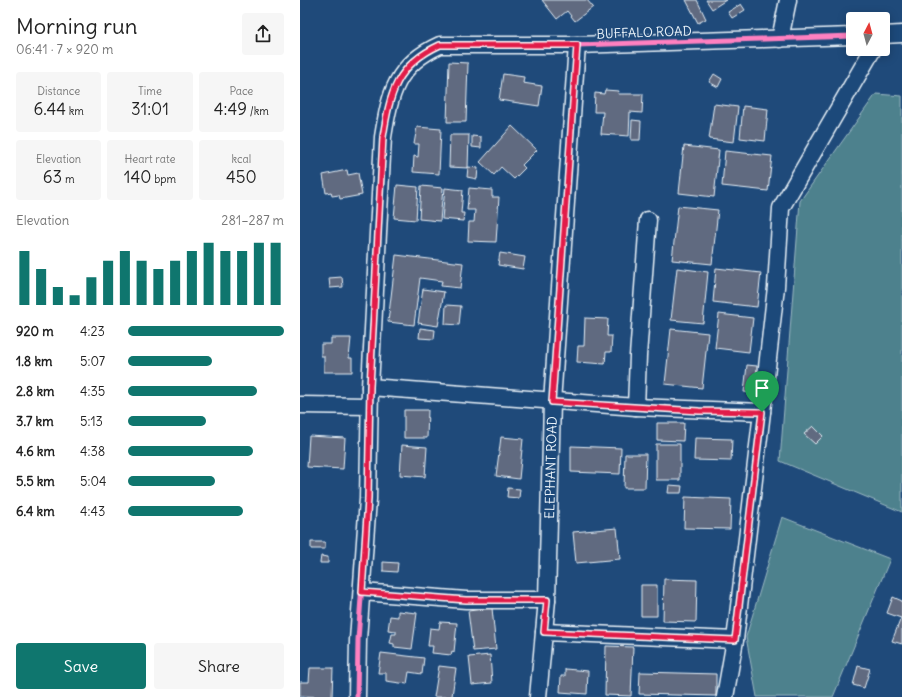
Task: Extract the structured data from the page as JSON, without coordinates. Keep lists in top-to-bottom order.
{
  "streets": {
    "street": ["BUFFALO ROAD", "ELEPHANT ROAD"]
  },
  "crossings": [
    ["BUFFALO ROAD", "ELEPHANT ROAD"]
  ],
  "north": "top",
  "page": {
    "heading": ["Morning run", "06:41 · 7 × 920 m"],
    "stats": [
      ["Distance", "6.44 km"],
      ["Time", "31:01"],
      ["Pace", "4:49 /km"],
      ["Elevation", "63 m"],
      ["Heart rate", "140 bpm"],
      ["kcal", "450"]
    ],
    "chart": ["Elevation", "281–287 m"],
    "list": [
      {
        "name": "920 m",
        "note": "4:23"
      },
      {
        "name": "1.8 km",
        "note": "5:07"
      },
      {
        "name": "2.8 km",
        "note": "4:35"
      },
      {
        "name": "3.7 km",
        "note": "5:13"
      },
      {
        "name": "4.6 km",
        "note": "4:38"
      },
      {
        "name": "5.5 km",
        "note": "5:04"
      },
      {
        "name": "6.4 km",
        "note": "4:43"
      }
    ],
    "buttons": ["Save", "Share"]
  }
}
